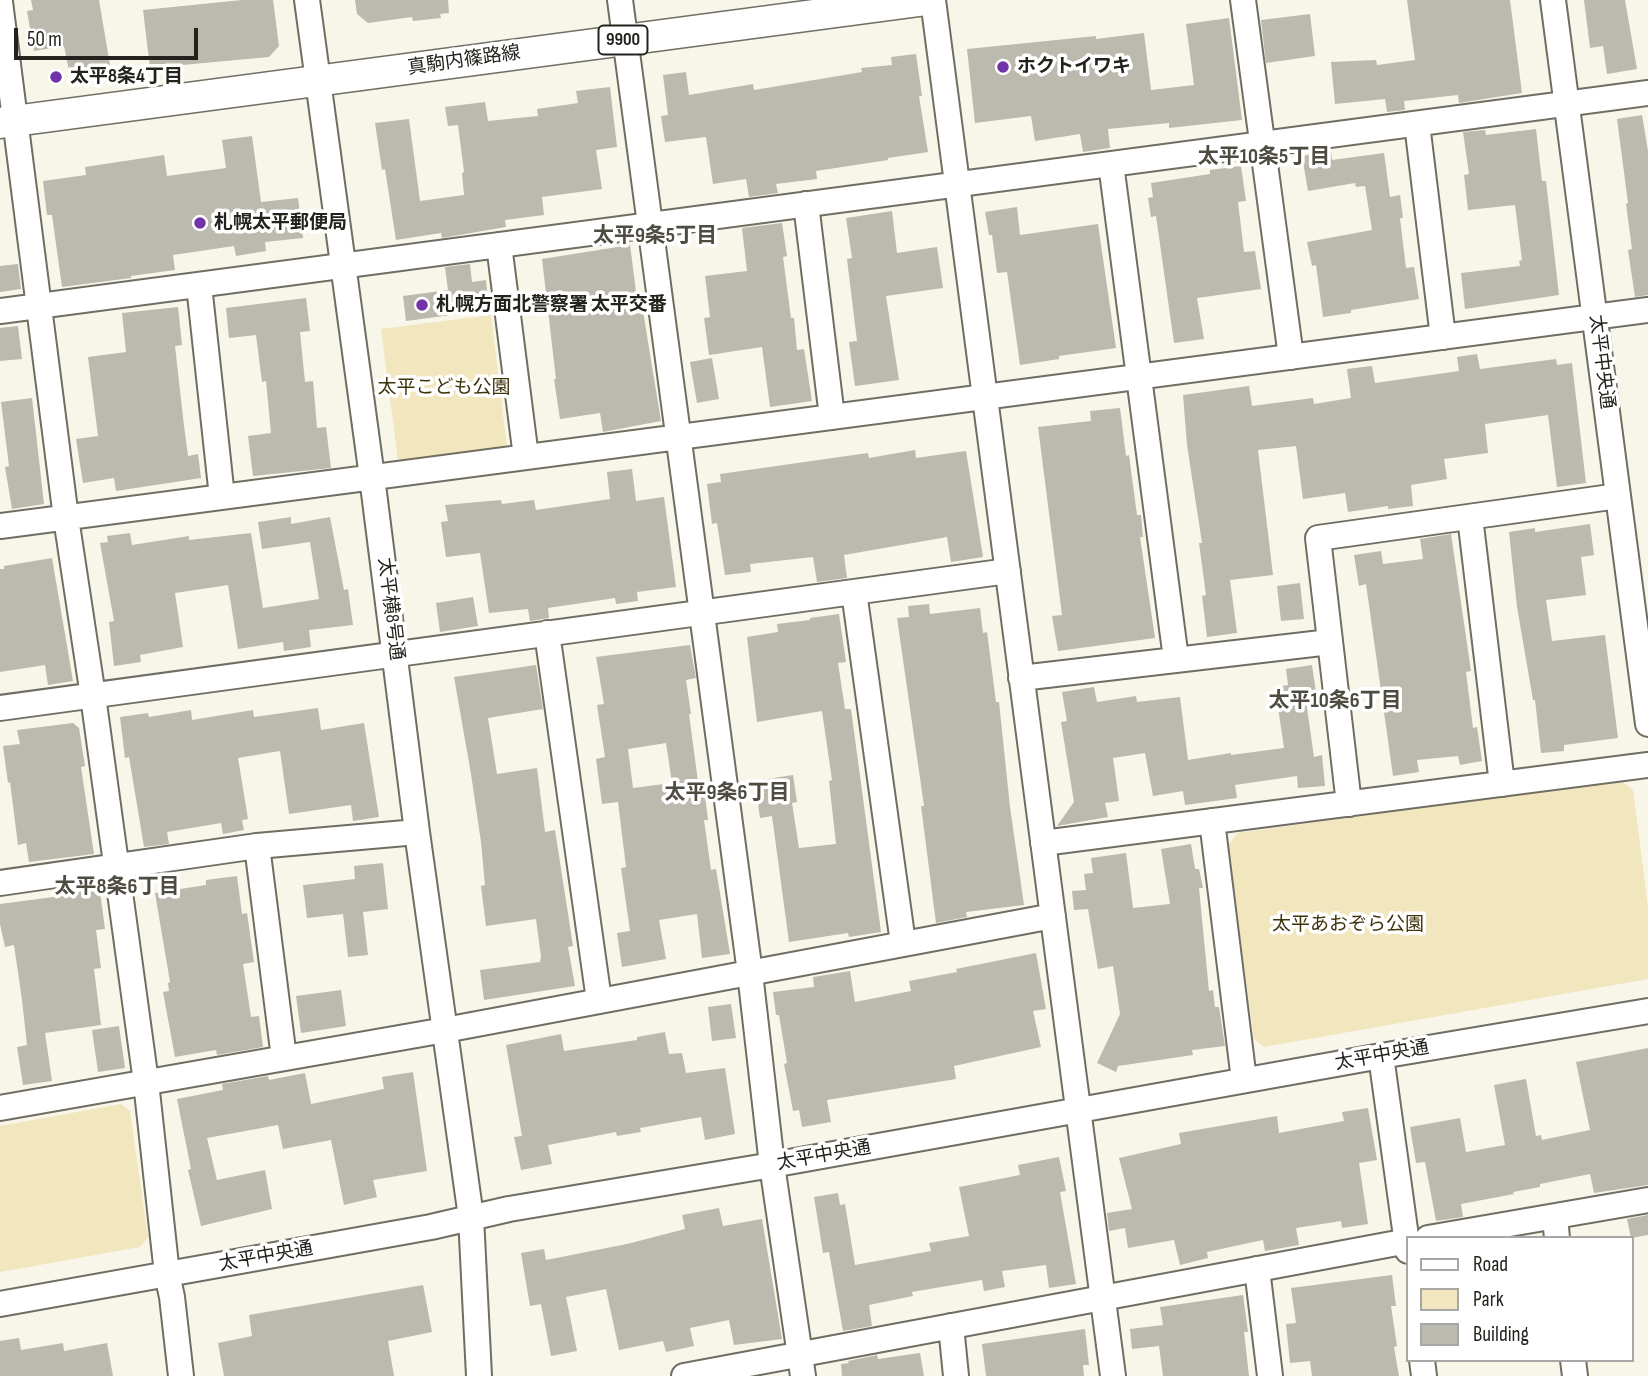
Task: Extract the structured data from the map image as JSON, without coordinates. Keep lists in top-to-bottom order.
{
  "streets": {
    "main road": ["9900", "真駒内篠路線"],
    "street": ["太平中央通", "太平横8号通"]
  },
  "crossings": [
    ["真駒内篠路線", "太平横8号通"],
    ["太平中央通", "太平横8号通"]
  ],
  "districts": [
    "太平10条5丁目",
    "太平9条5丁目",
    "太平10条6丁目",
    "太平9条6丁目",
    "太平8条6丁目"
  ],
  "parks": ["太平こども公園", "太平あおぞら公園"],
  "places": [
    "ホクトイワキ",
    "太平8条4丁目",
    "札幌太平郵便局",
    "札幌方面北警察署 太平交番"
  ],
  "legend": ["Road", "Park", "Building"],
  "scale_bar": "50 m"
}
